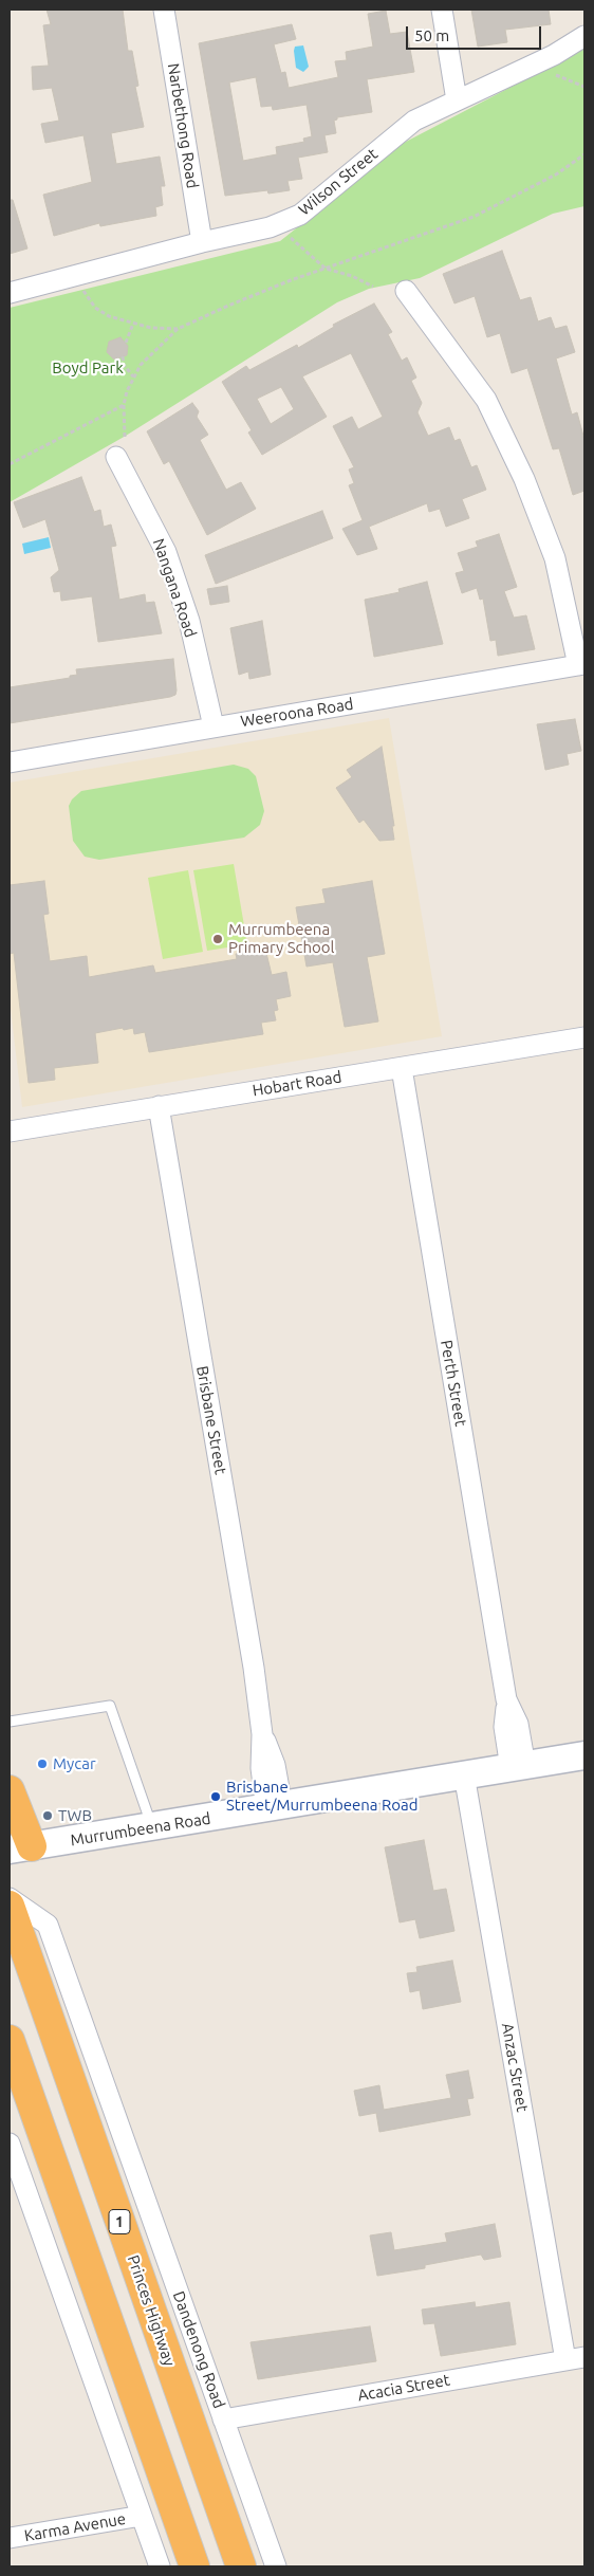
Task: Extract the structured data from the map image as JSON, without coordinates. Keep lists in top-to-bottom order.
{
  "streets": {
    "highway": ["1", "Princes Highway"],
    "main road": ["Murrumbeena Road"],
    "street": [
      "Narbethong Road",
      "Wilson Street",
      "Nangana Road",
      "Weeroona Road",
      "Hobart Road",
      "Perth Street",
      "Brisbane Street",
      "Anzac Street",
      "Dandenong Road",
      "Acacia Street",
      "Karma Avenue"
    ]
  },
  "crossings": [
    ["Narbethong Road", "Wilson Street"],
    ["Nangana Road", "Weeroona Road"],
    ["Hobart Road", "Perth Street"],
    ["Hobart Road", "Brisbane Street"],
    ["Perth Street", "Murrumbeena Road"],
    ["Brisbane Street", "Murrumbeena Road"],
    ["Murrumbeena Road", "Anzac Street"],
    ["Anzac Street", "Acacia Street"],
    ["Dandenong Road", "Acacia Street"]
  ],
  "parks": ["Boyd Park"],
  "places": [
    "Murrumbeena Primary School",
    "Mycar",
    "Brisbane Street/Murrumbeena Road",
    "TWB"
  ],
  "scale_bar": "50 m"
}
